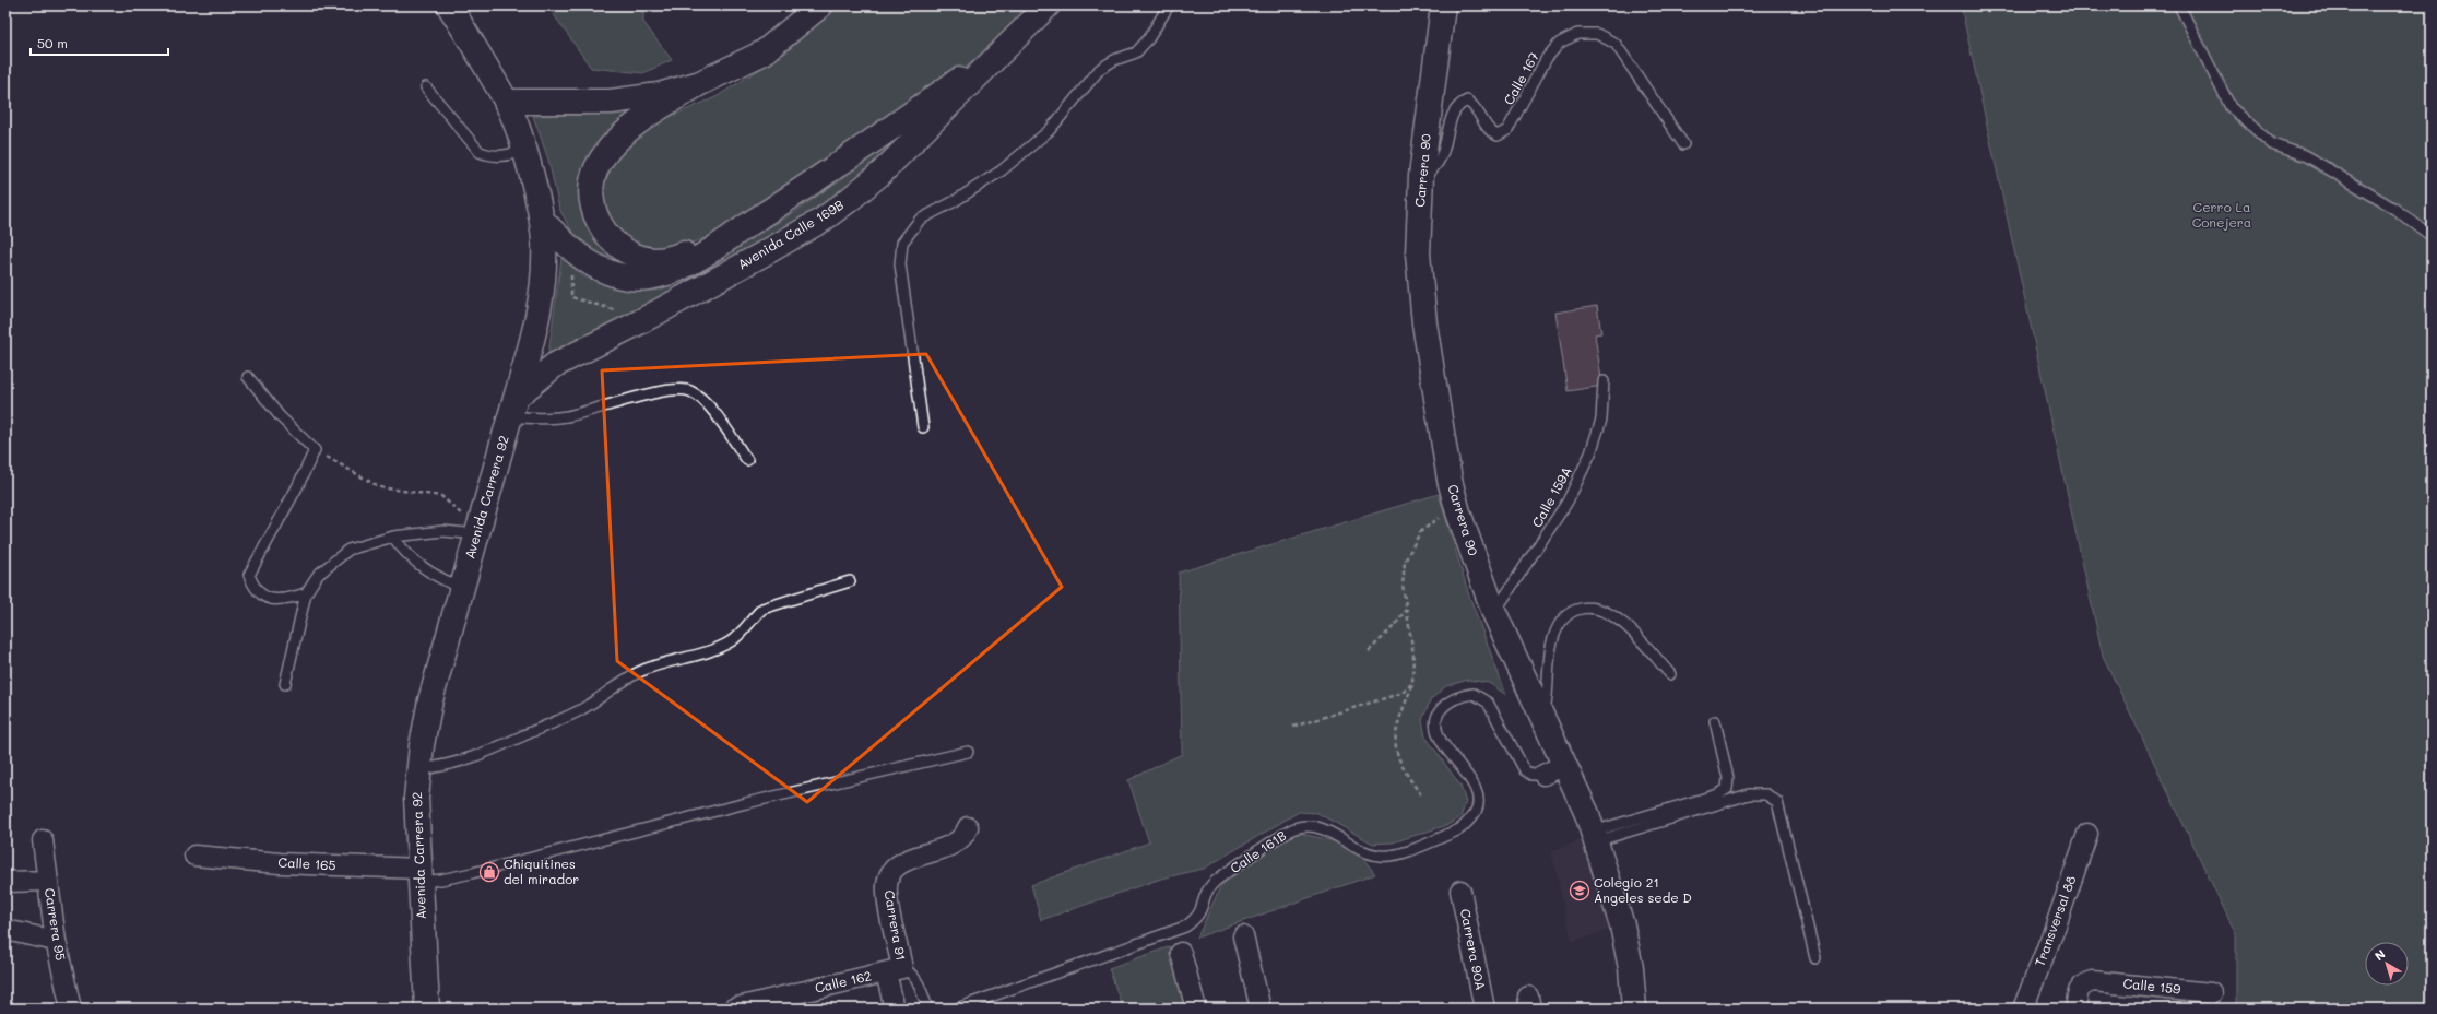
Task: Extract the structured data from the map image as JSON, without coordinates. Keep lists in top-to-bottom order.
{
  "streets": {
    "main road": ["Carrera 90", "Avenida Calle 169B", "Avenida Carrera 92"],
    "street": [
      "Calle 165",
      "Transversal 88",
      "Carrera 95",
      "Carrera 91",
      "Carrera 90A",
      "Calle 162",
      "Calle 159"
    ],
    "lane": ["Calle 167", "Calle 159A", "Calle 161B"]
  },
  "crossings": [
    ["Calle 167", "Carrera 90"],
    ["Carrera 90", "Calle 159A"],
    ["Carrera 90", "Calle 161B"],
    ["Avenida Calle 169B", "Avenida Carrera 92"],
    ["Avenida Carrera 92", "Calle 165"],
    ["Carrera 91", "Calle 162"]
  ],
  "parks": ["Cerro La Conejera"],
  "places": {
    "shop": ["Chiquitines del mirador"],
    "school or university": ["Colegio 21 Ángeles sede D"]
  },
  "scale_bar": "50 m",
  "north": "top left"
}
